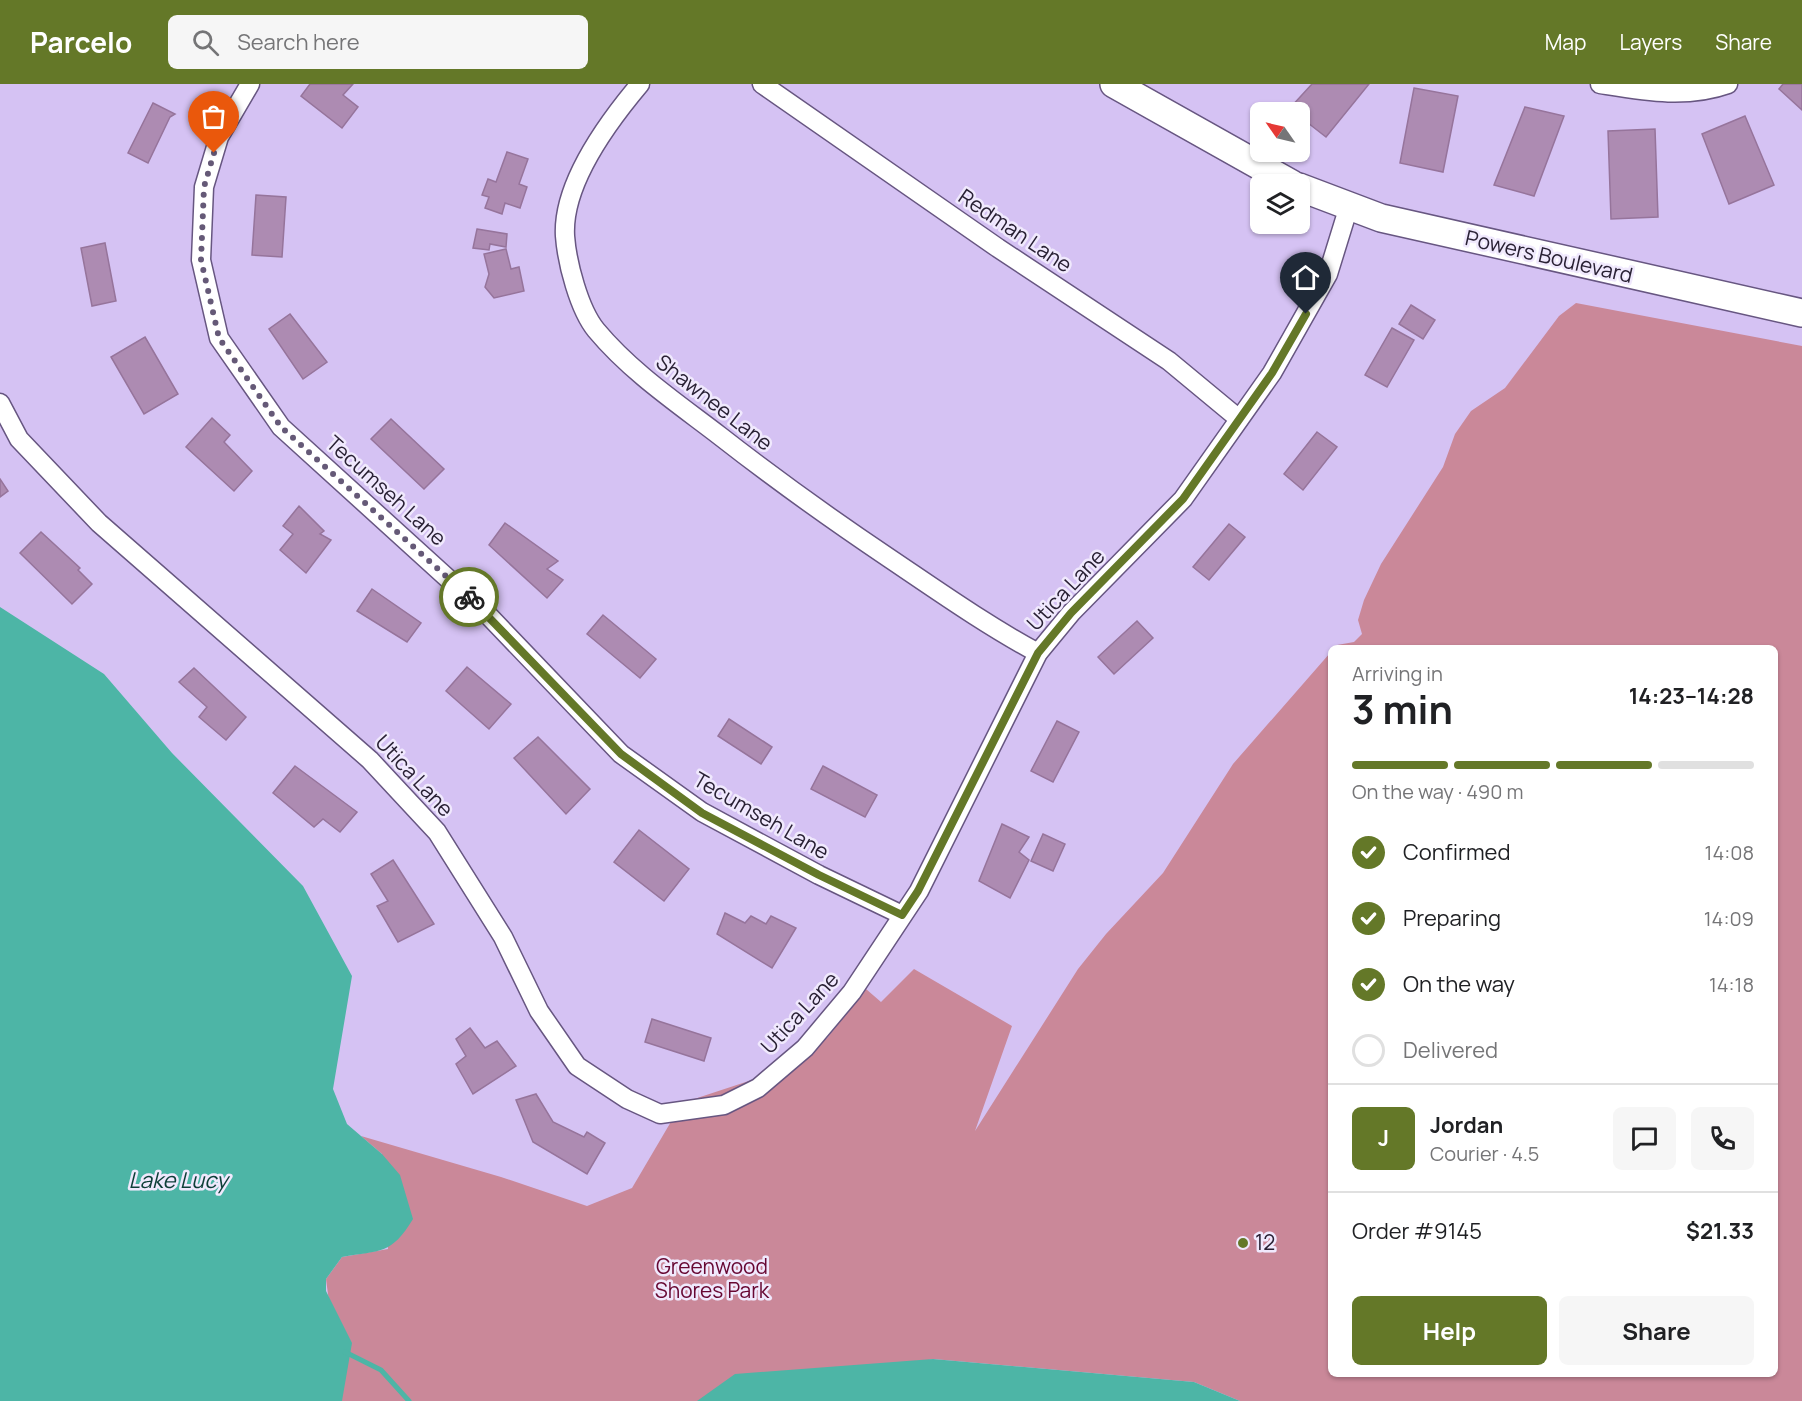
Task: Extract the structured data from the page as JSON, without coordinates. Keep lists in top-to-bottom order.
{
  "streets": {
    "main road": ["Powers Boulevard"],
    "street": [
      "Redman Lane",
      "Shawnee Lane",
      "Tecumseh Lane",
      "Utica Lane"
    ]
  },
  "crossings": [
    ["Redman Lane", "Utica Lane"],
    ["Powers Boulevard", "Utica Lane"],
    ["Shawnee Lane", "Utica Lane"],
    ["Tecumseh Lane", "Utica Lane"]
  ],
  "water": ["Lake Lucy"],
  "parks": ["Greenwood Shores Park"],
  "places": ["12"],
  "north": "top left",
  "page": {
    "header": "Parcelo",
    "search": "Search here",
    "nav": ["Map", "Layers", "Share"],
    "heading": ["3 min", "Arriving in", "14:23–14:28"],
    "panel": [
      "Jordan",
      "Courier · 4.5",
      "Order #9145",
      "$21.33"
    ],
    "bar": "On the way · 490 m",
    "list": [
      ["Confirmed", "14:08"],
      ["Preparing", "14:09"],
      ["On the way", "14:18"],
      "Delivered"
    ],
    "round": "J",
    "buttons": ["Help", "Share"]
  }
}
